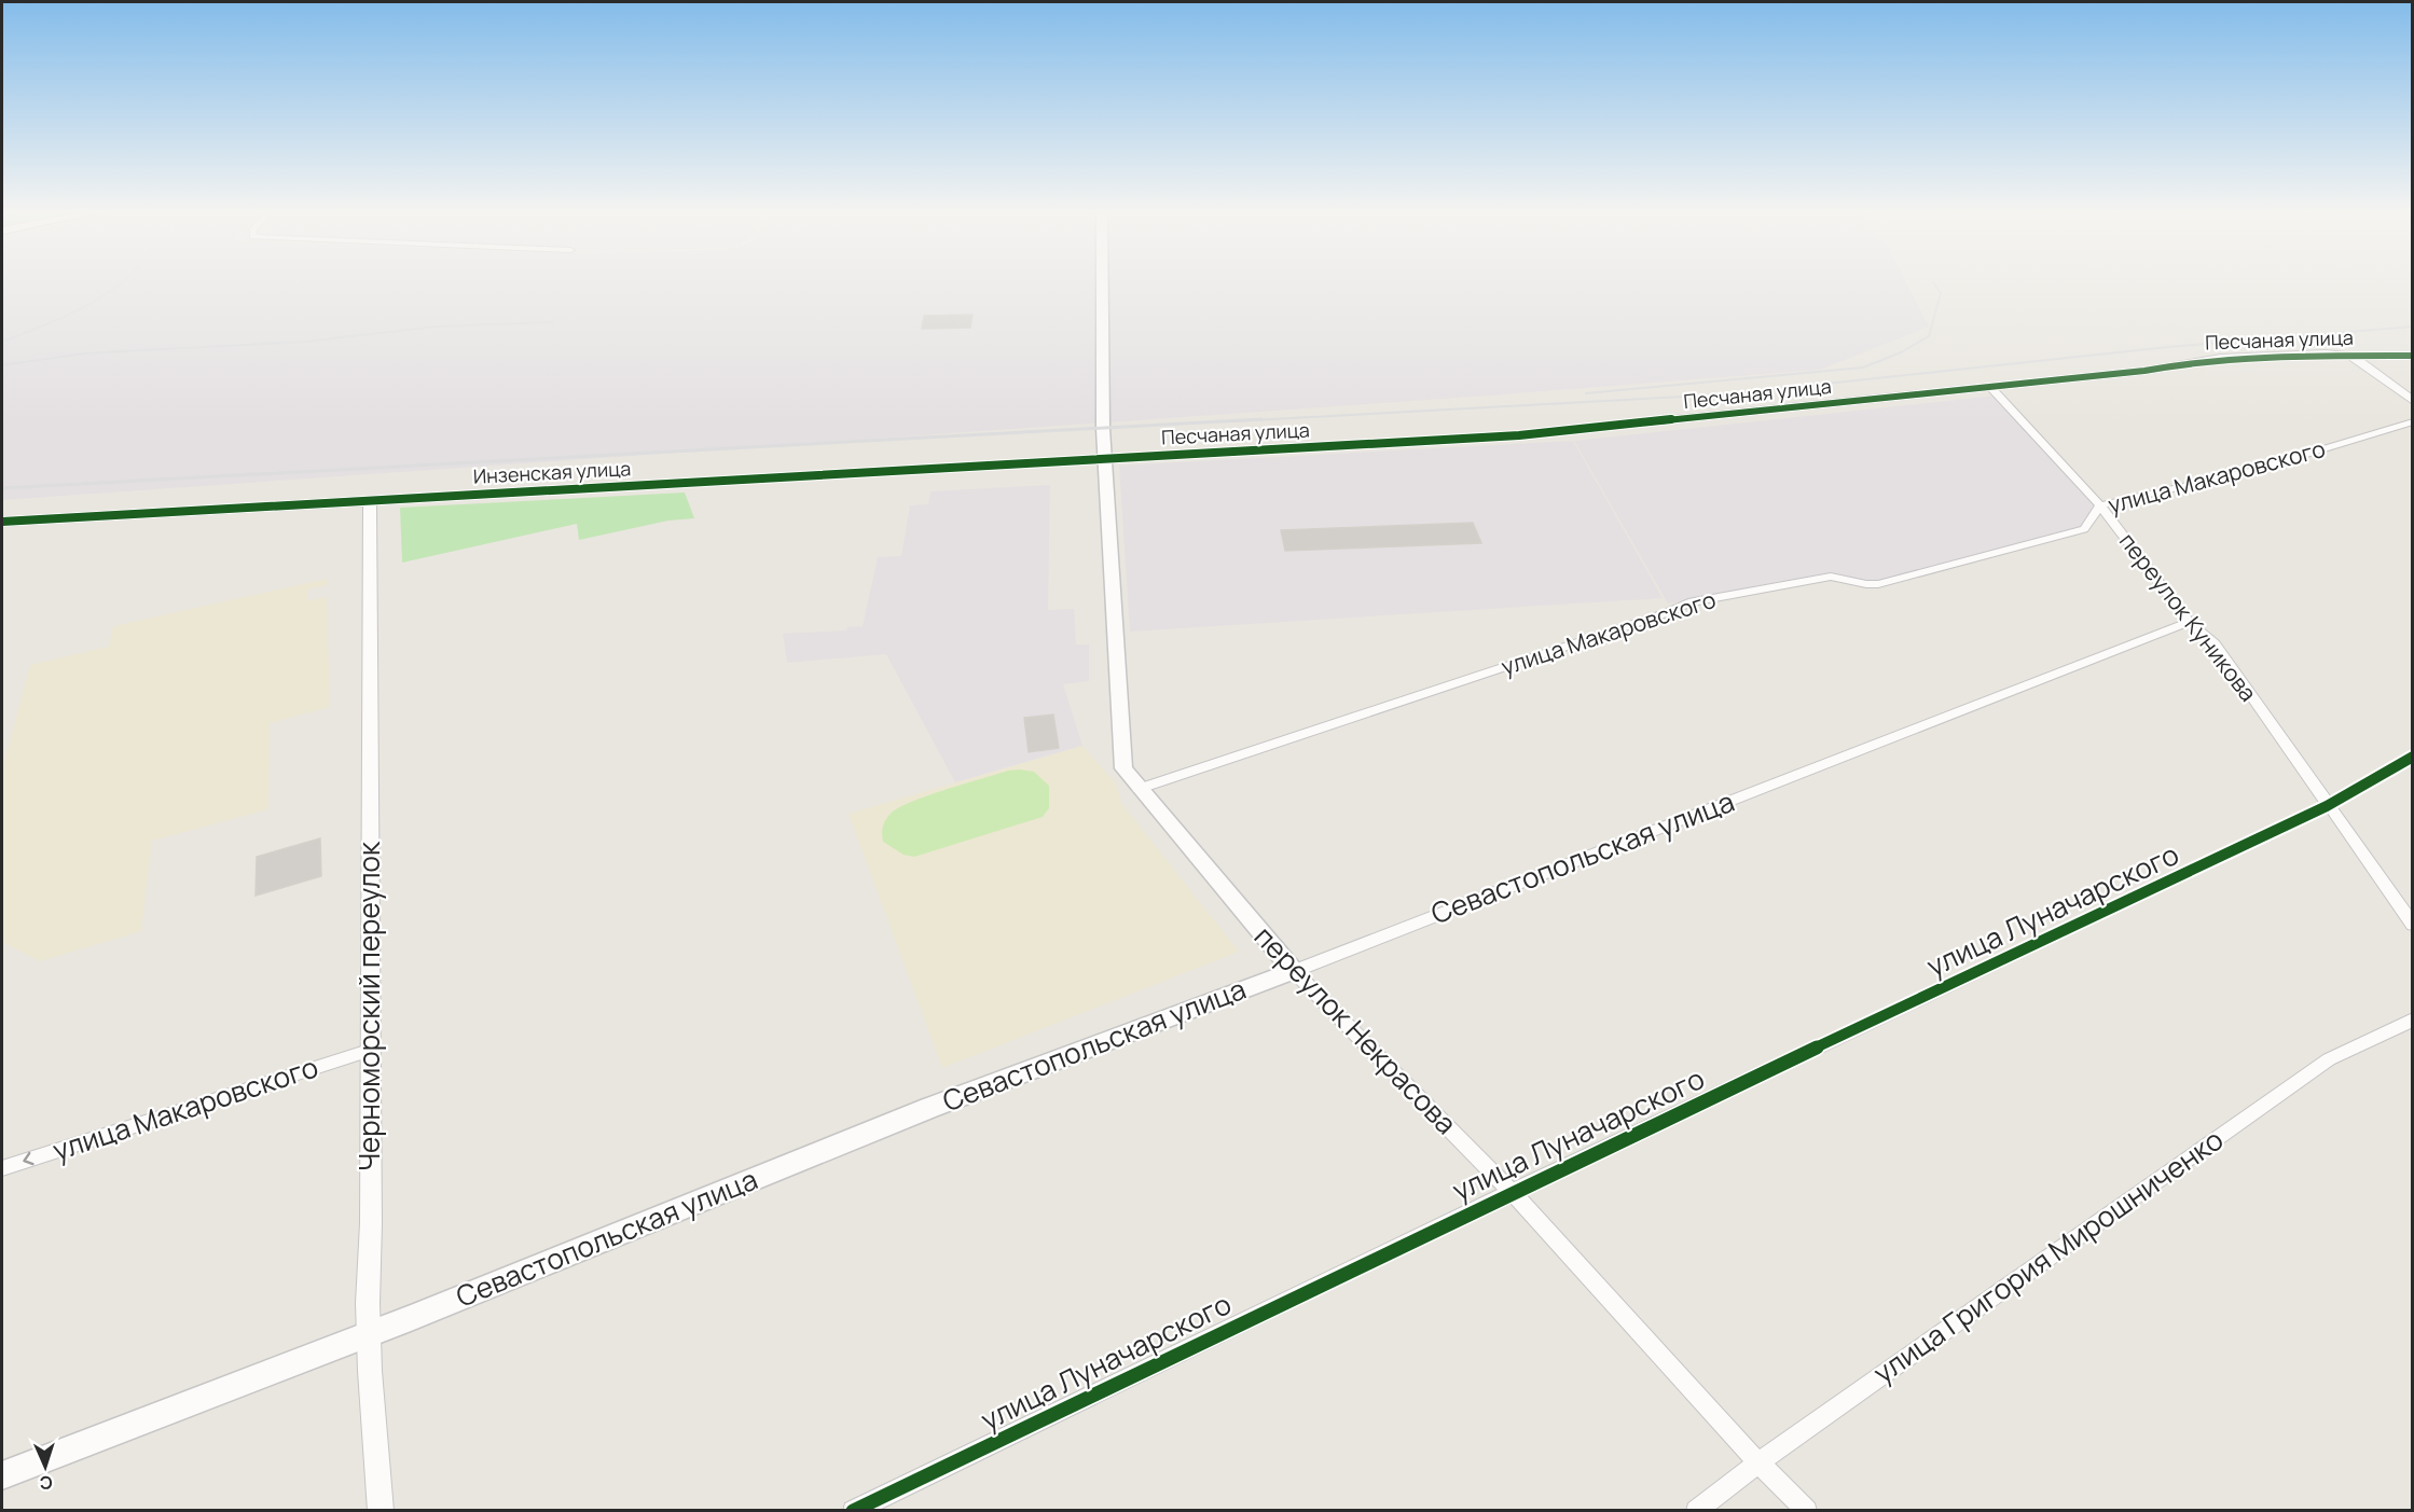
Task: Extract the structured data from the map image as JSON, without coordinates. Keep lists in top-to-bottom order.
{
  "streets": {
    "main road": ["Севастопольская улица", "переулок Некрасова"],
    "street": [
      "Песчаная улица",
      "Инзенская улица",
      "улица Макаровского",
      "переулок Куникова",
      "улица Луначарского",
      "Черноморский переулок",
      "улица Григория Мирошниченко"
    ]
  },
  "crossings": [
    ["Песчаная улица", "Инзенская улица"],
    ["Песчаная улица", "переулок Куникова"],
    ["Песчаная улица", "переулок Некрасова"],
    ["Инзенская улица", "Черноморский переулок"],
    ["Инзенская улица", "переулок Некрасова"],
    ["улица Макаровского", "переулок Куникова"],
    ["улица Макаровского", "Черноморский переулок"],
    ["улица Макаровского", "переулок Некрасова"],
    ["переулок Куникова", "Севастопольская улица"],
    ["переулок Куникова", "улица Луначарского"],
    ["Севастопольская улица", "Черноморский переулок"],
    ["Севастопольская улица", "переулок Некрасова"],
    ["улица Луначарского", "переулок Некрасова"],
    ["переулок Некрасова", "улица Григория Мирошниченко"]
  ],
  "north": "bottom"
}
